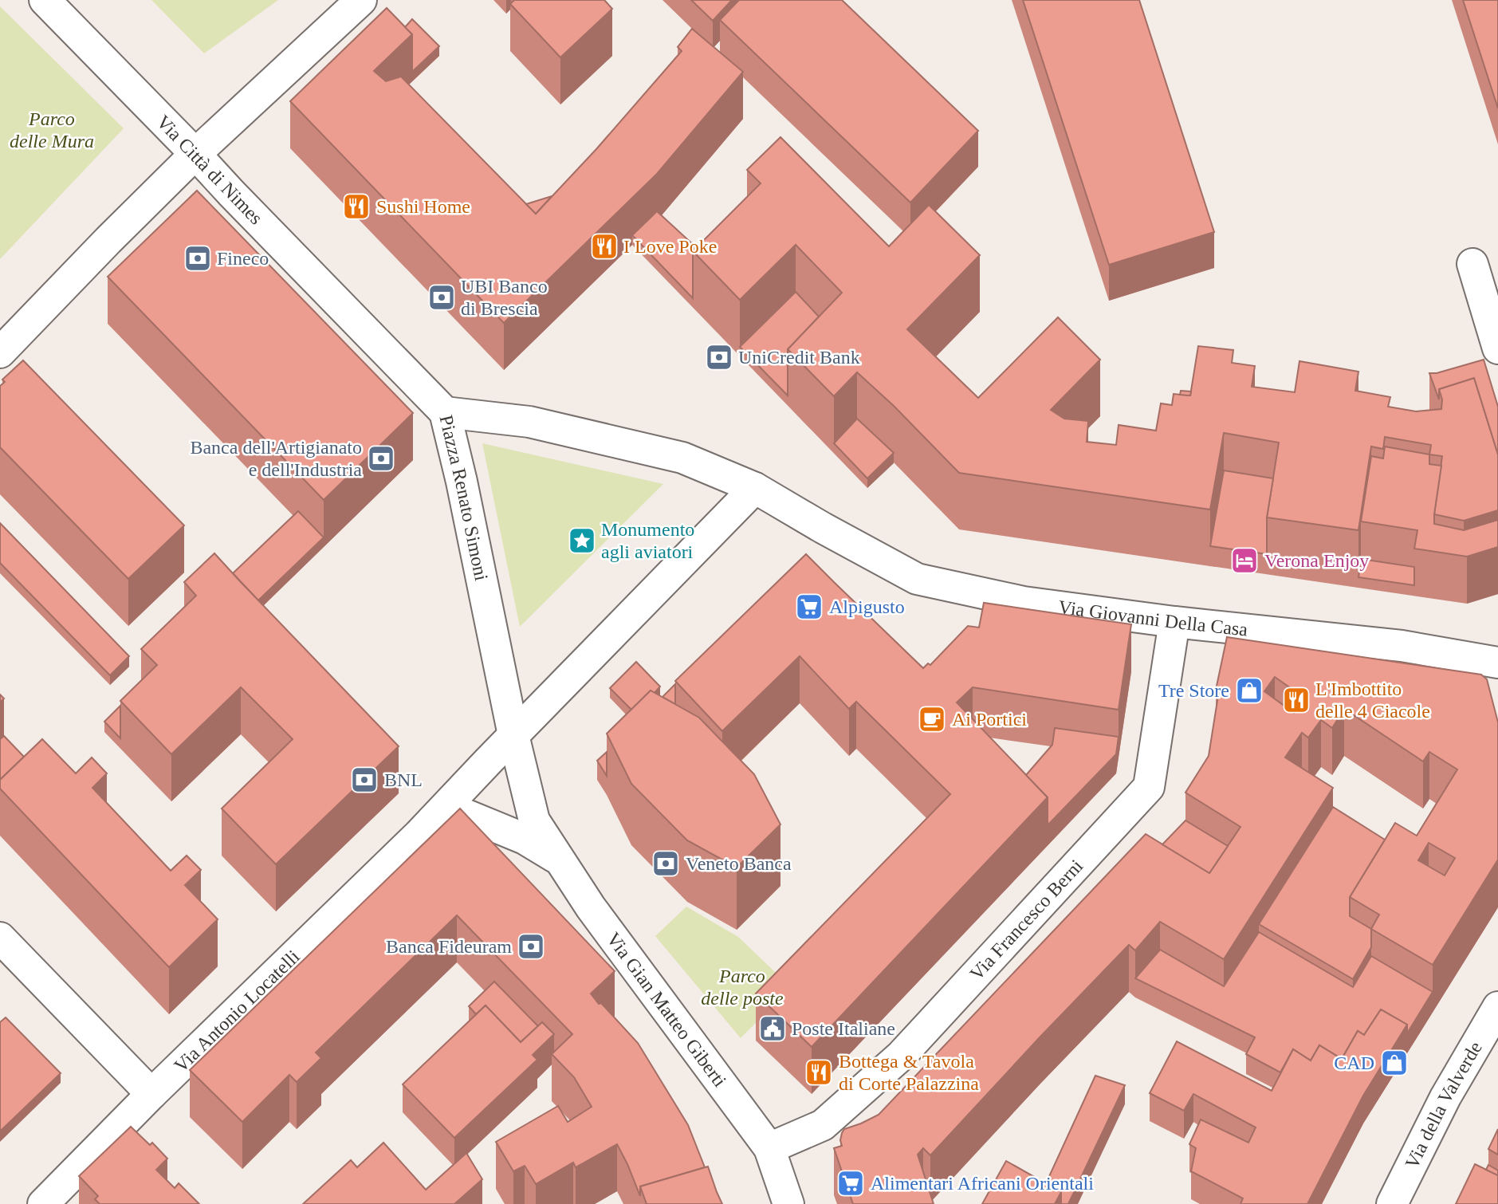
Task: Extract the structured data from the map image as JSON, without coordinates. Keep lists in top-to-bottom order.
{
  "streets": {
    "street": [
      "Via Città di Nimes",
      "Piazza Renato Simoni",
      "Via Giovanni Della Casa",
      "Via Francesco Berni",
      "Via Gian Matteo Giberti",
      "Via Antonio Locatelli",
      "Via della Valverde"
    ]
  },
  "crossings": [
    ["Via Città di Nimes", "Piazza Renato Simoni"],
    ["Piazza Renato Simoni", "Via Giovanni Della Casa"],
    ["Piazza Renato Simoni", "Via Gian Matteo Giberti"],
    ["Piazza Renato Simoni", "Via Antonio Locatelli"],
    ["Via Giovanni Della Casa", "Via Francesco Berni"],
    ["Via Francesco Berni", "Via Gian Matteo Giberti"]
  ],
  "parks": ["Parco delle Mura", "Parco delle poste"],
  "places": {
    "restaurant": [
      "Sushi Home",
      "I Love Poke",
      "L'Imbottito delle 4 Ciacole",
      "Bottega & Tavola di Corte Palazzina"
    ],
    "bank": [
      "Fineco",
      "UBI Banco di Brescia",
      "UniCredit Bank",
      "Banca dell'Artigianato e dell'Industria",
      "BNL",
      "Veneto Banca",
      "Banca Fideuram"
    ],
    "place": ["Monumento agli aviatori"],
    "hotel": ["Verona Enjoy"],
    "supermarket": ["Alpigusto", "Alimentari Africani Orientali"],
    "shop": ["Tre Store", "CAD"],
    "cafe": ["Ai Portici"],
    "public building": ["Poste Italiane"]
  }
}
